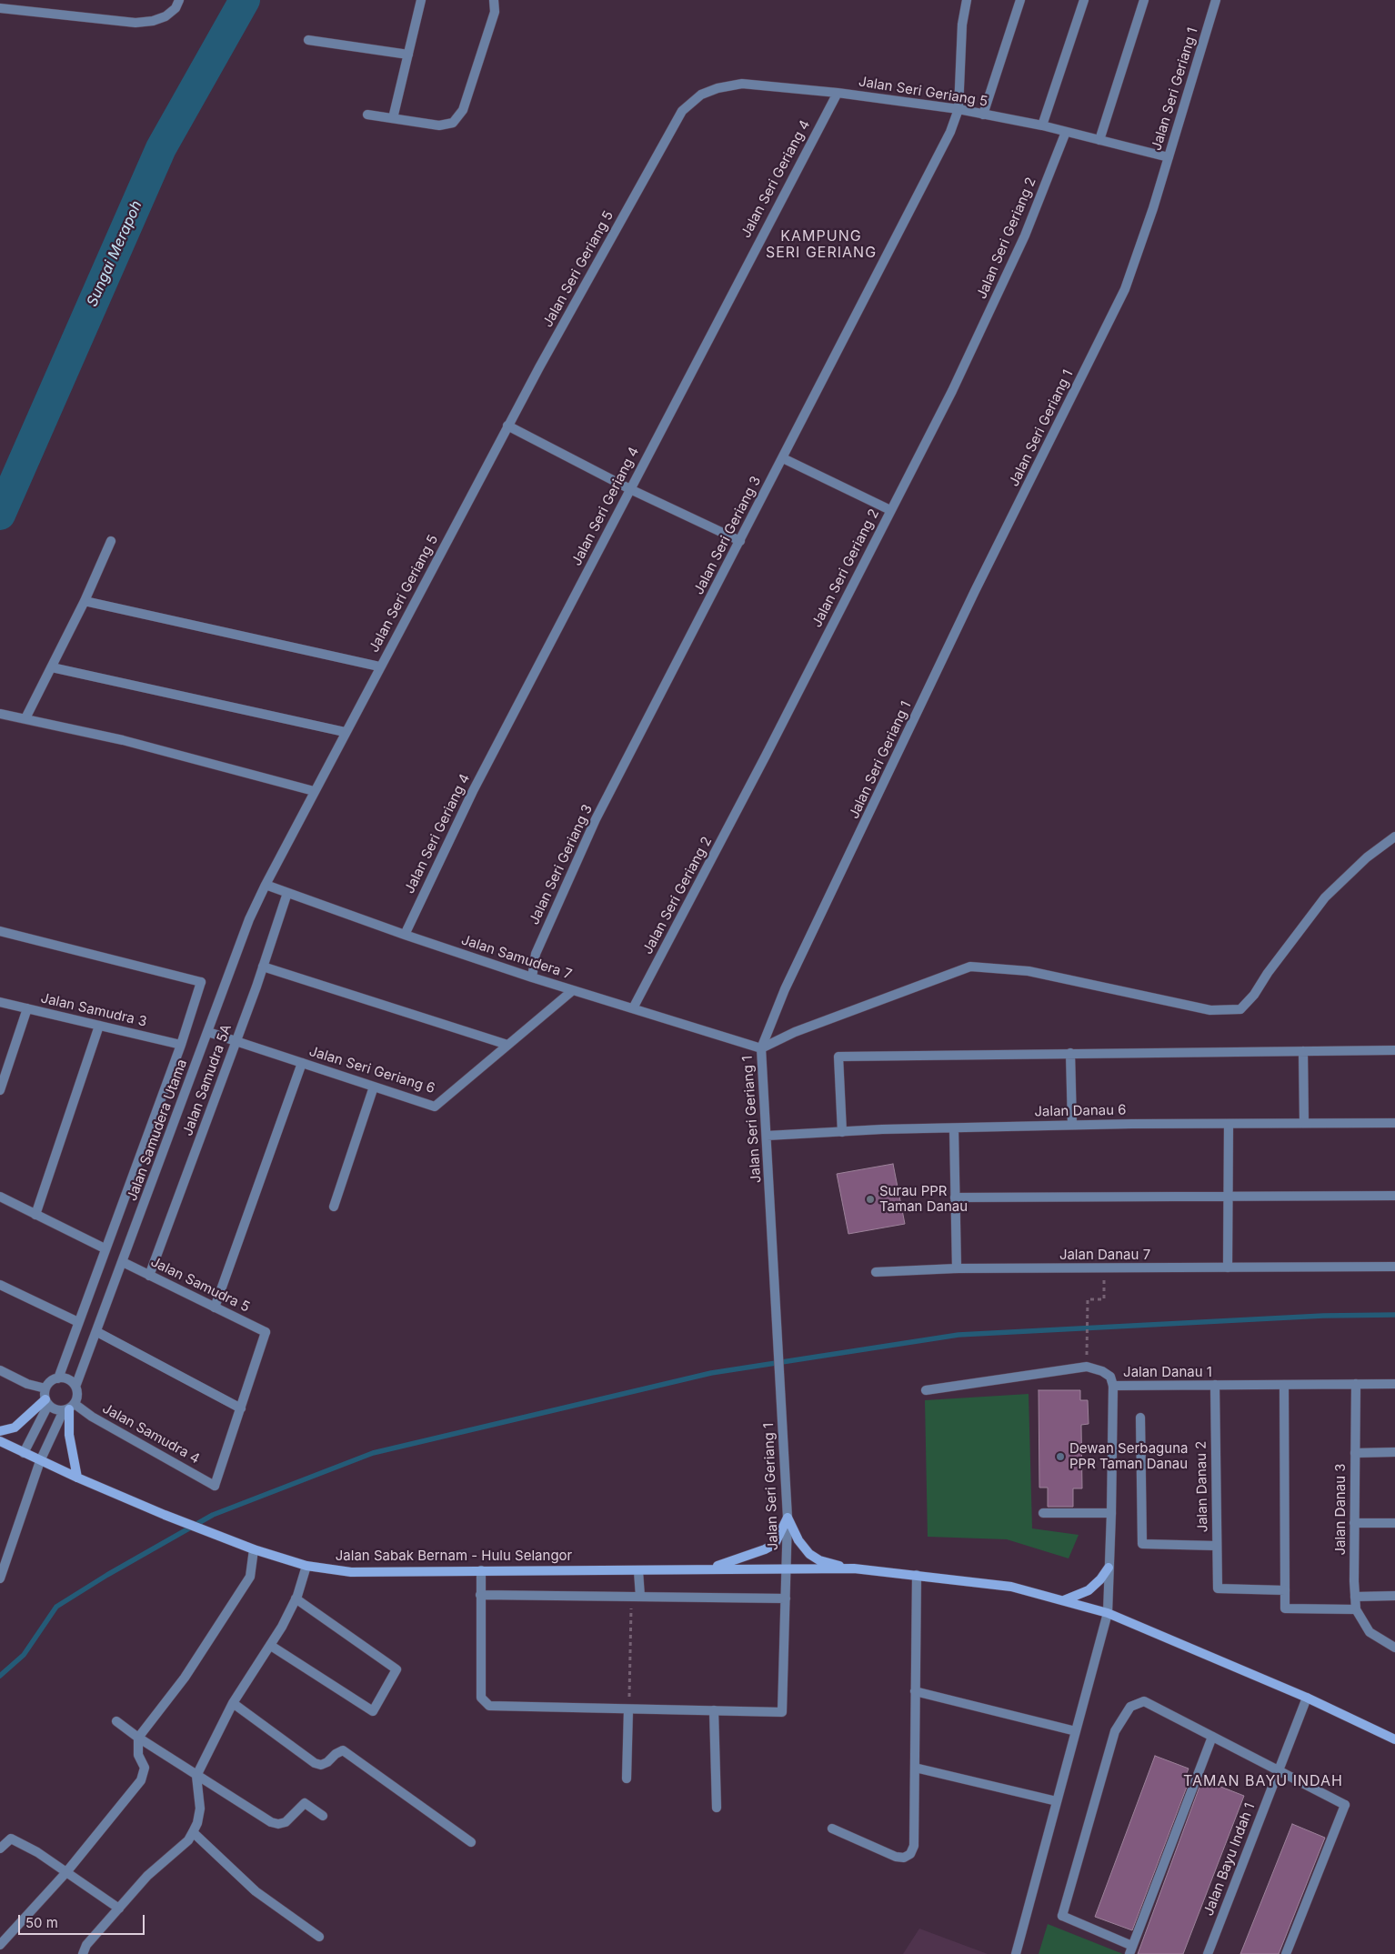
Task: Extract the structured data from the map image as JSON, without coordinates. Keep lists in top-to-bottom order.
{
  "streets": {
    "street": [
      "Jalan Seri Geriang 1",
      "Jalan Seri Geriang 5",
      "Jalan Seri Geriang 4",
      "Jalan Seri Geriang 2",
      "Jalan Seri Geriang 3",
      "Jalan Samudera 7",
      "Jalan Samudra 3",
      "Jalan Seri Geriang 6",
      "Jalan Samudra 5A",
      "Jalan Danau 6",
      "Jalan Samudera Utama",
      "Jalan Danau 7",
      "Jalan Samudra 5",
      "Jalan Danau 1",
      "Jalan Samudra 4",
      "Jalan Danau 2",
      "Jalan Danau 3",
      "Jalan Sabak Bernam - Hulu Selangor",
      "Jalan Bayu Indah 1"
    ]
  },
  "crossings": [
    ["Jalan Seri Geriang 1", "Jalan Seri Geriang 5"],
    ["Jalan Seri Geriang 1", "Jalan Samudera 7"],
    ["Jalan Seri Geriang 1", "Jalan Danau 6"],
    ["Jalan Seri Geriang 5", "Jalan Seri Geriang 4"],
    ["Jalan Seri Geriang 5", "Jalan Seri Geriang 2"],
    ["Jalan Seri Geriang 5", "Jalan Seri Geriang 3"],
    ["Jalan Seri Geriang 5", "Jalan Samudera 7"],
    ["Jalan Seri Geriang 5", "Jalan Samudera Utama"],
    ["Jalan Seri Geriang 4", "Jalan Samudera 7"],
    ["Jalan Seri Geriang 2", "Jalan Samudera 7"],
    ["Jalan Seri Geriang 3", "Jalan Samudera 7"],
    ["Jalan Samudera 7", "Jalan Seri Geriang 6"],
    ["Jalan Samudera 7", "Jalan Samudra 5A"],
    ["Jalan Samudera 7", "Jalan Samudera Utama"],
    ["Jalan Samudra 3", "Jalan Samudera Utama"],
    ["Jalan Seri Geriang 6", "Jalan Samudra 5A"],
    ["Jalan Seri Geriang 6", "Jalan Samudera Utama"],
    ["Jalan Samudra 5A", "Jalan Samudra 5"],
    ["Jalan Samudera Utama", "Jalan Samudra 5"],
    ["Jalan Samudera Utama", "Jalan Samudra 4"],
    ["Jalan Samudra 5", "Jalan Samudra 4"],
    ["Jalan Danau 1", "Jalan Danau 2"],
    ["Jalan Danau 1", "Jalan Danau 3"]
  ],
  "districts": ["KAMPUNG SERI GERIANG", "TAMAN BAYU INDAH"],
  "water": ["Sungai Merapoh"],
  "places": ["Surau PPR Taman Danau", "Dewan Serbaguna PPR Taman Danau"],
  "scale_bar": "50 m"
}
